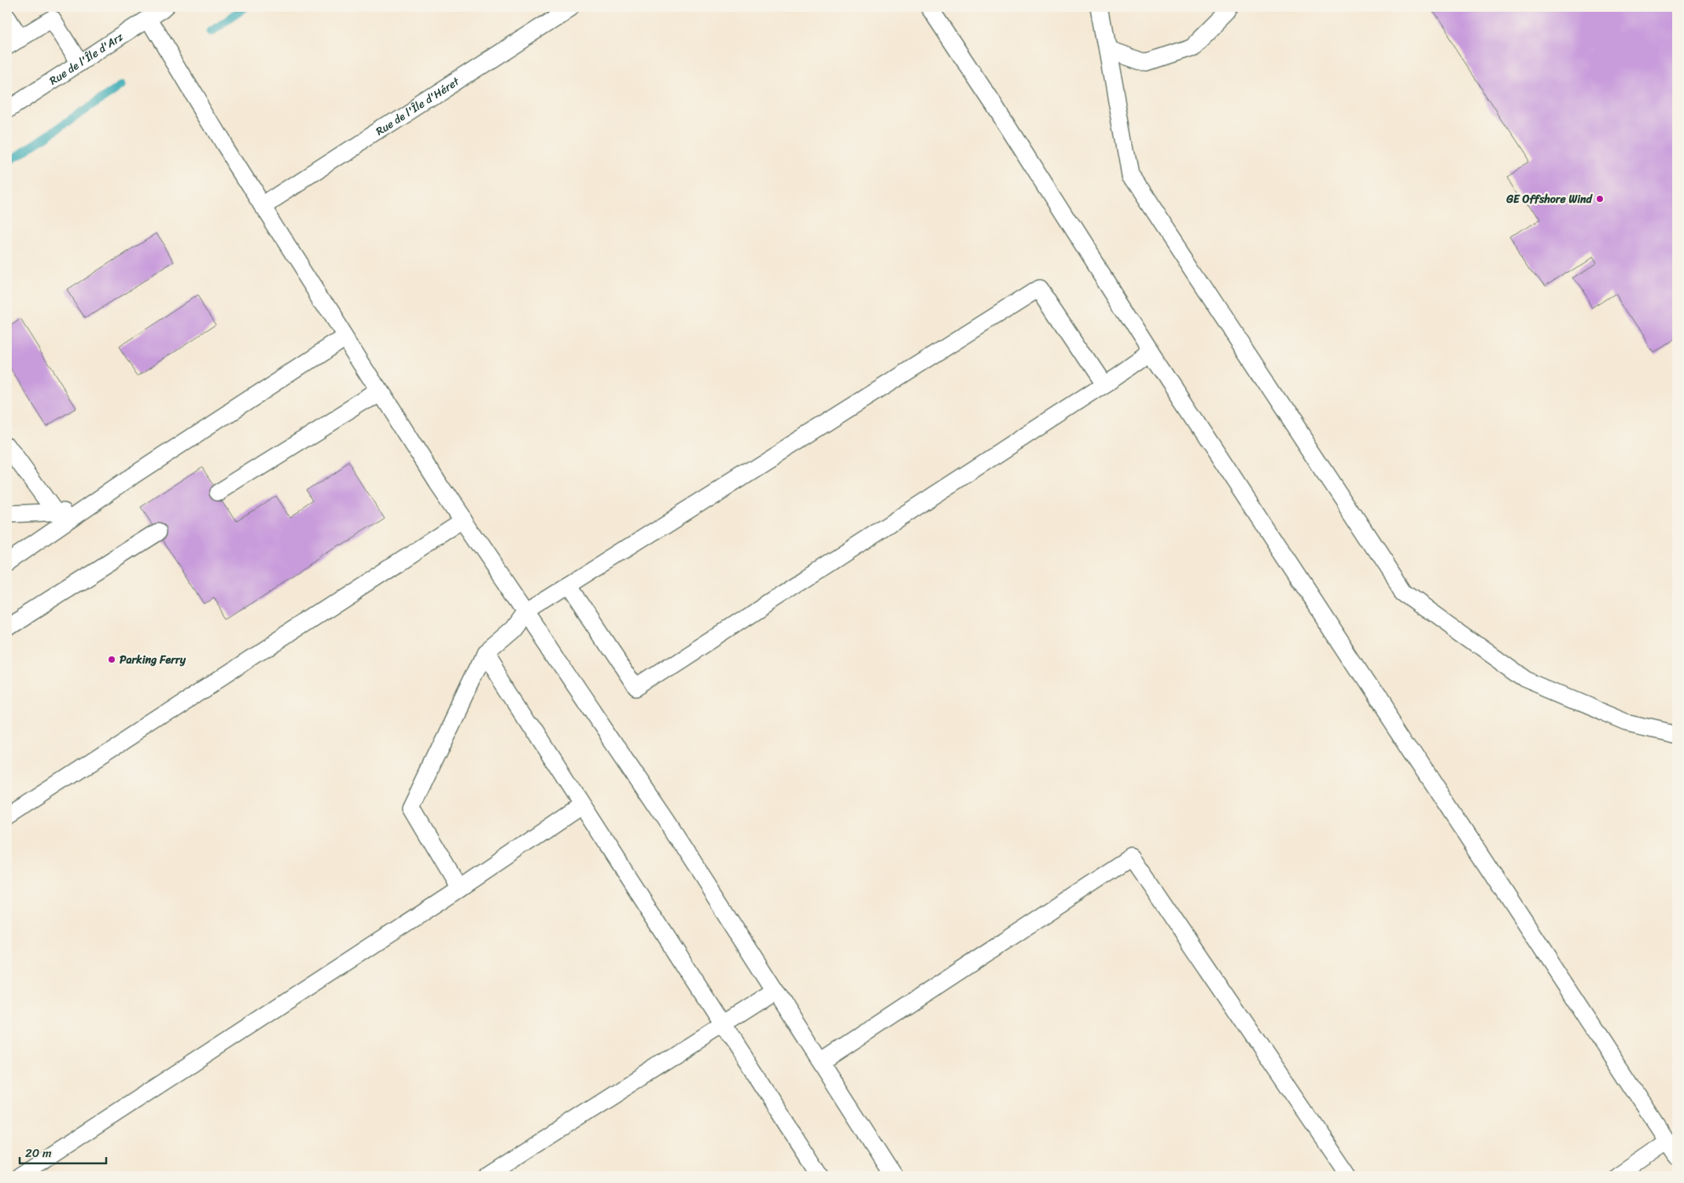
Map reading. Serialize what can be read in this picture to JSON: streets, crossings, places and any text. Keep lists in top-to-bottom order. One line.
{"streets":{"lane":["Rue de l'Île d'Arz","Rue de l'Île d'Héret"]},"places":["GE Offshore Wind","Parking Ferry"],"scale_bar":"20 m"}
